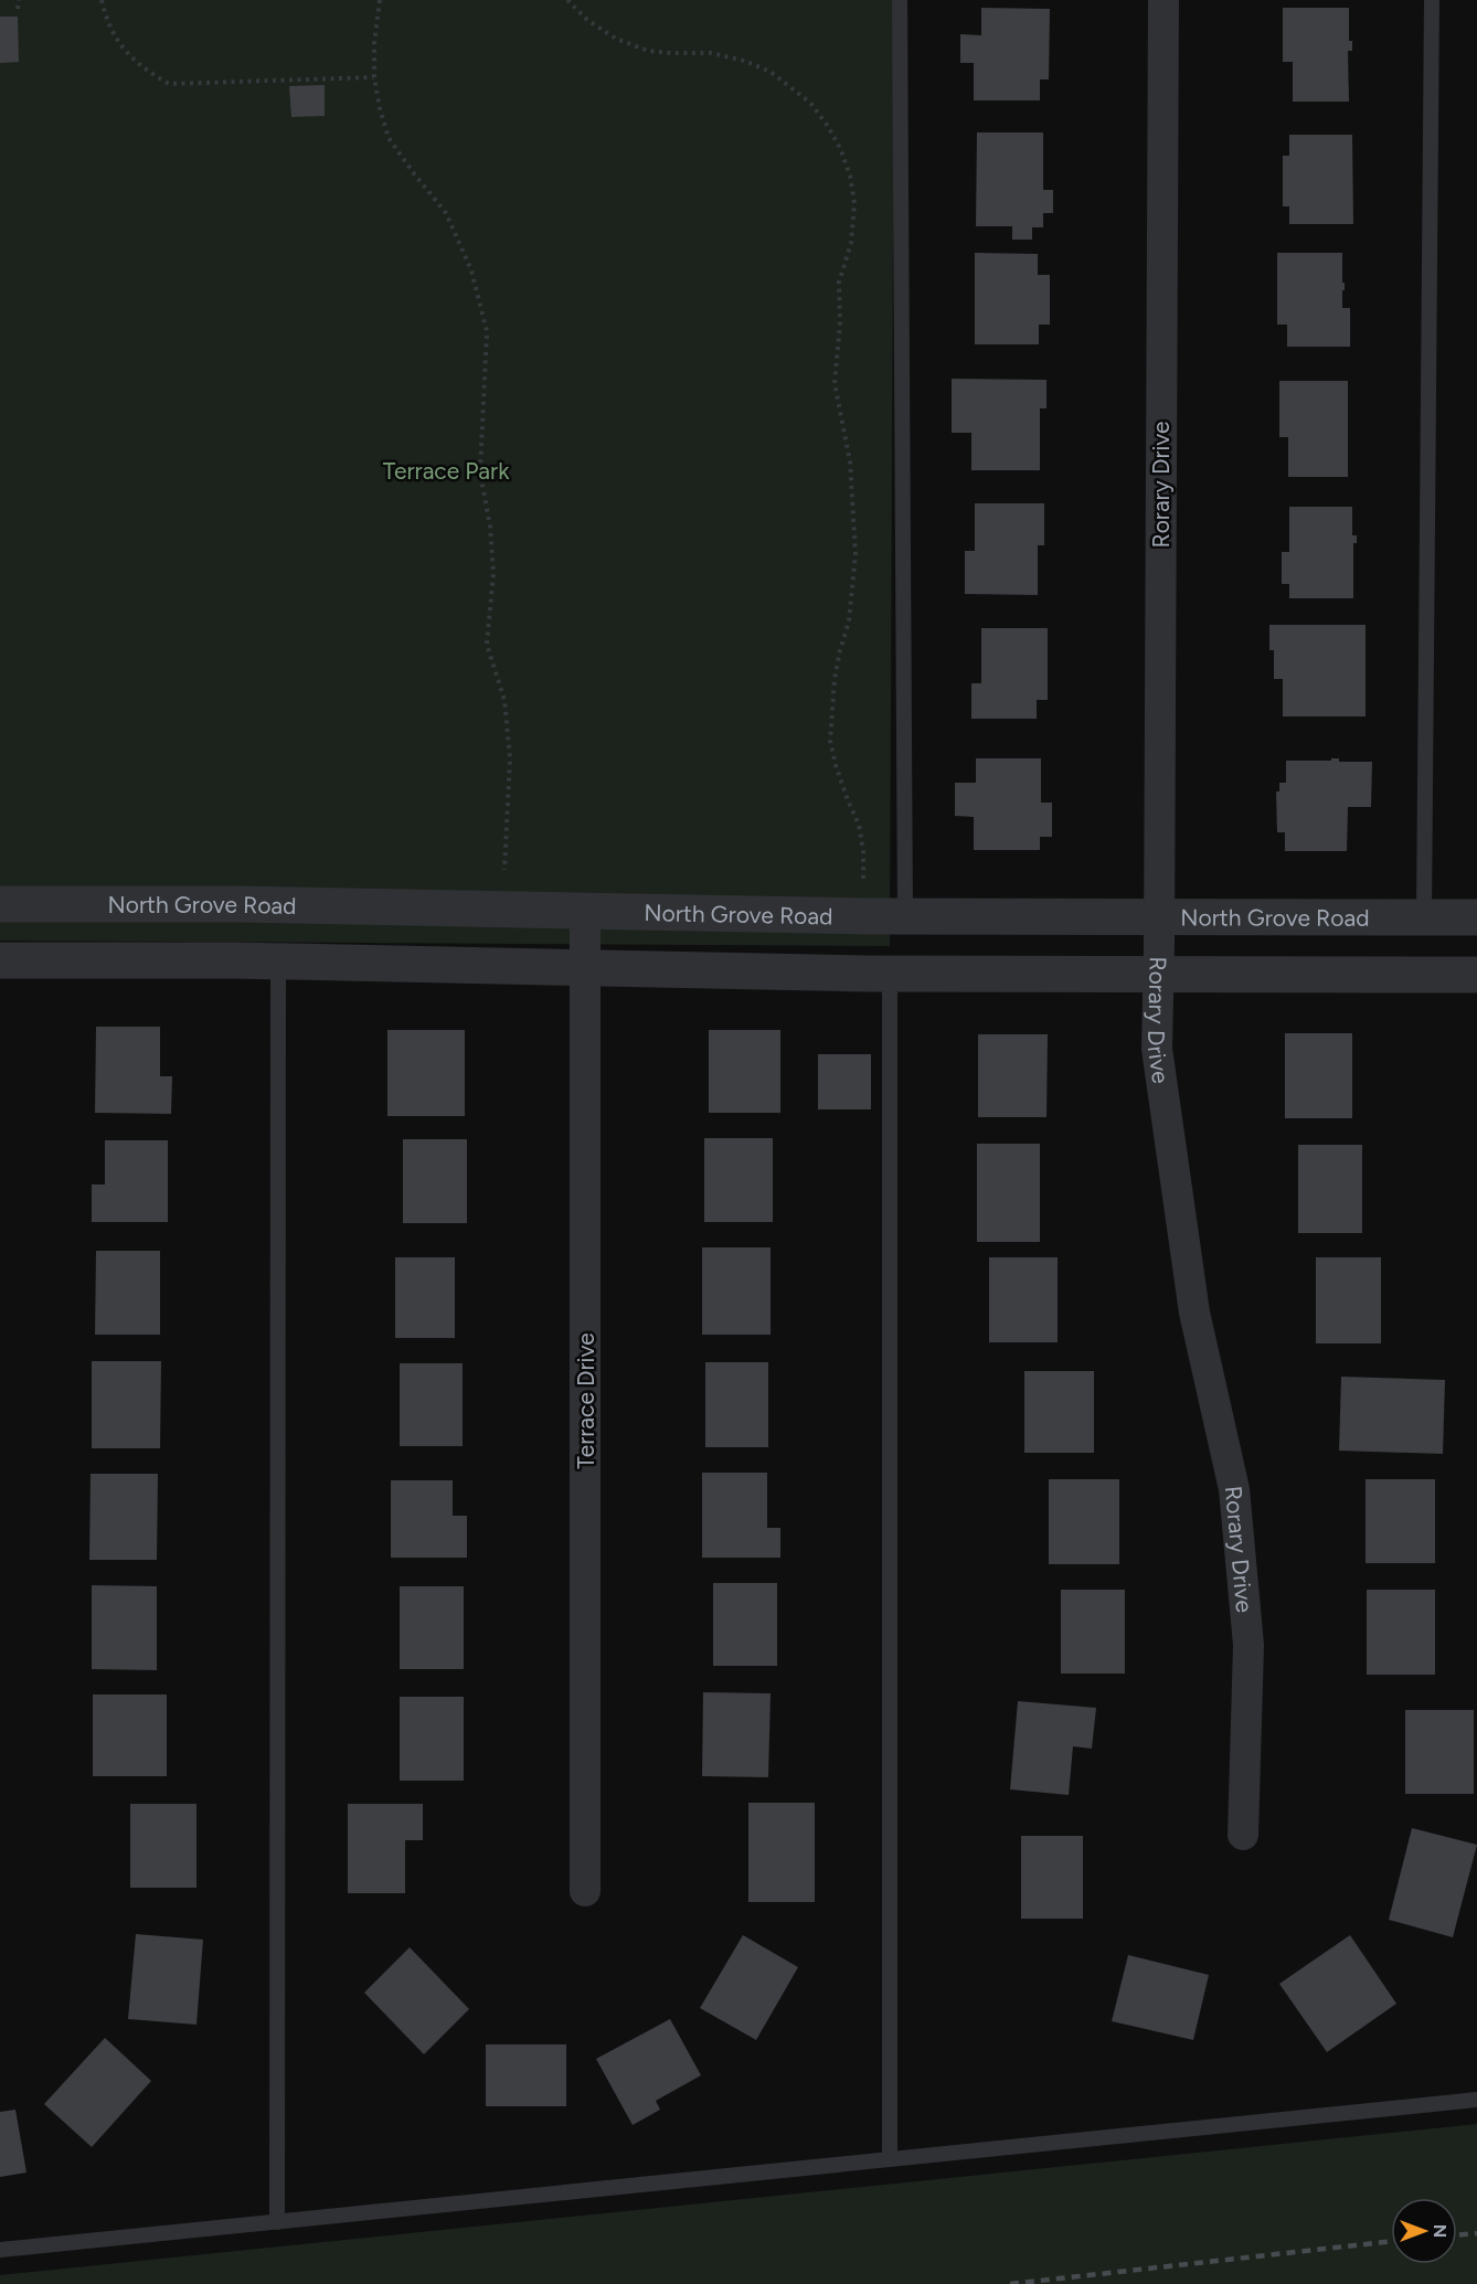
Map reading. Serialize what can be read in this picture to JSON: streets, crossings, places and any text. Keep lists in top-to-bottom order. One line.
{"streets":{"street":["Rorary Drive","North Grove Road","Terrace Drive"]},"crossings":[["Rorary Drive","North Grove Road"],["North Grove Road","Terrace Drive"]],"parks":["Terrace Park"],"north":"right"}
